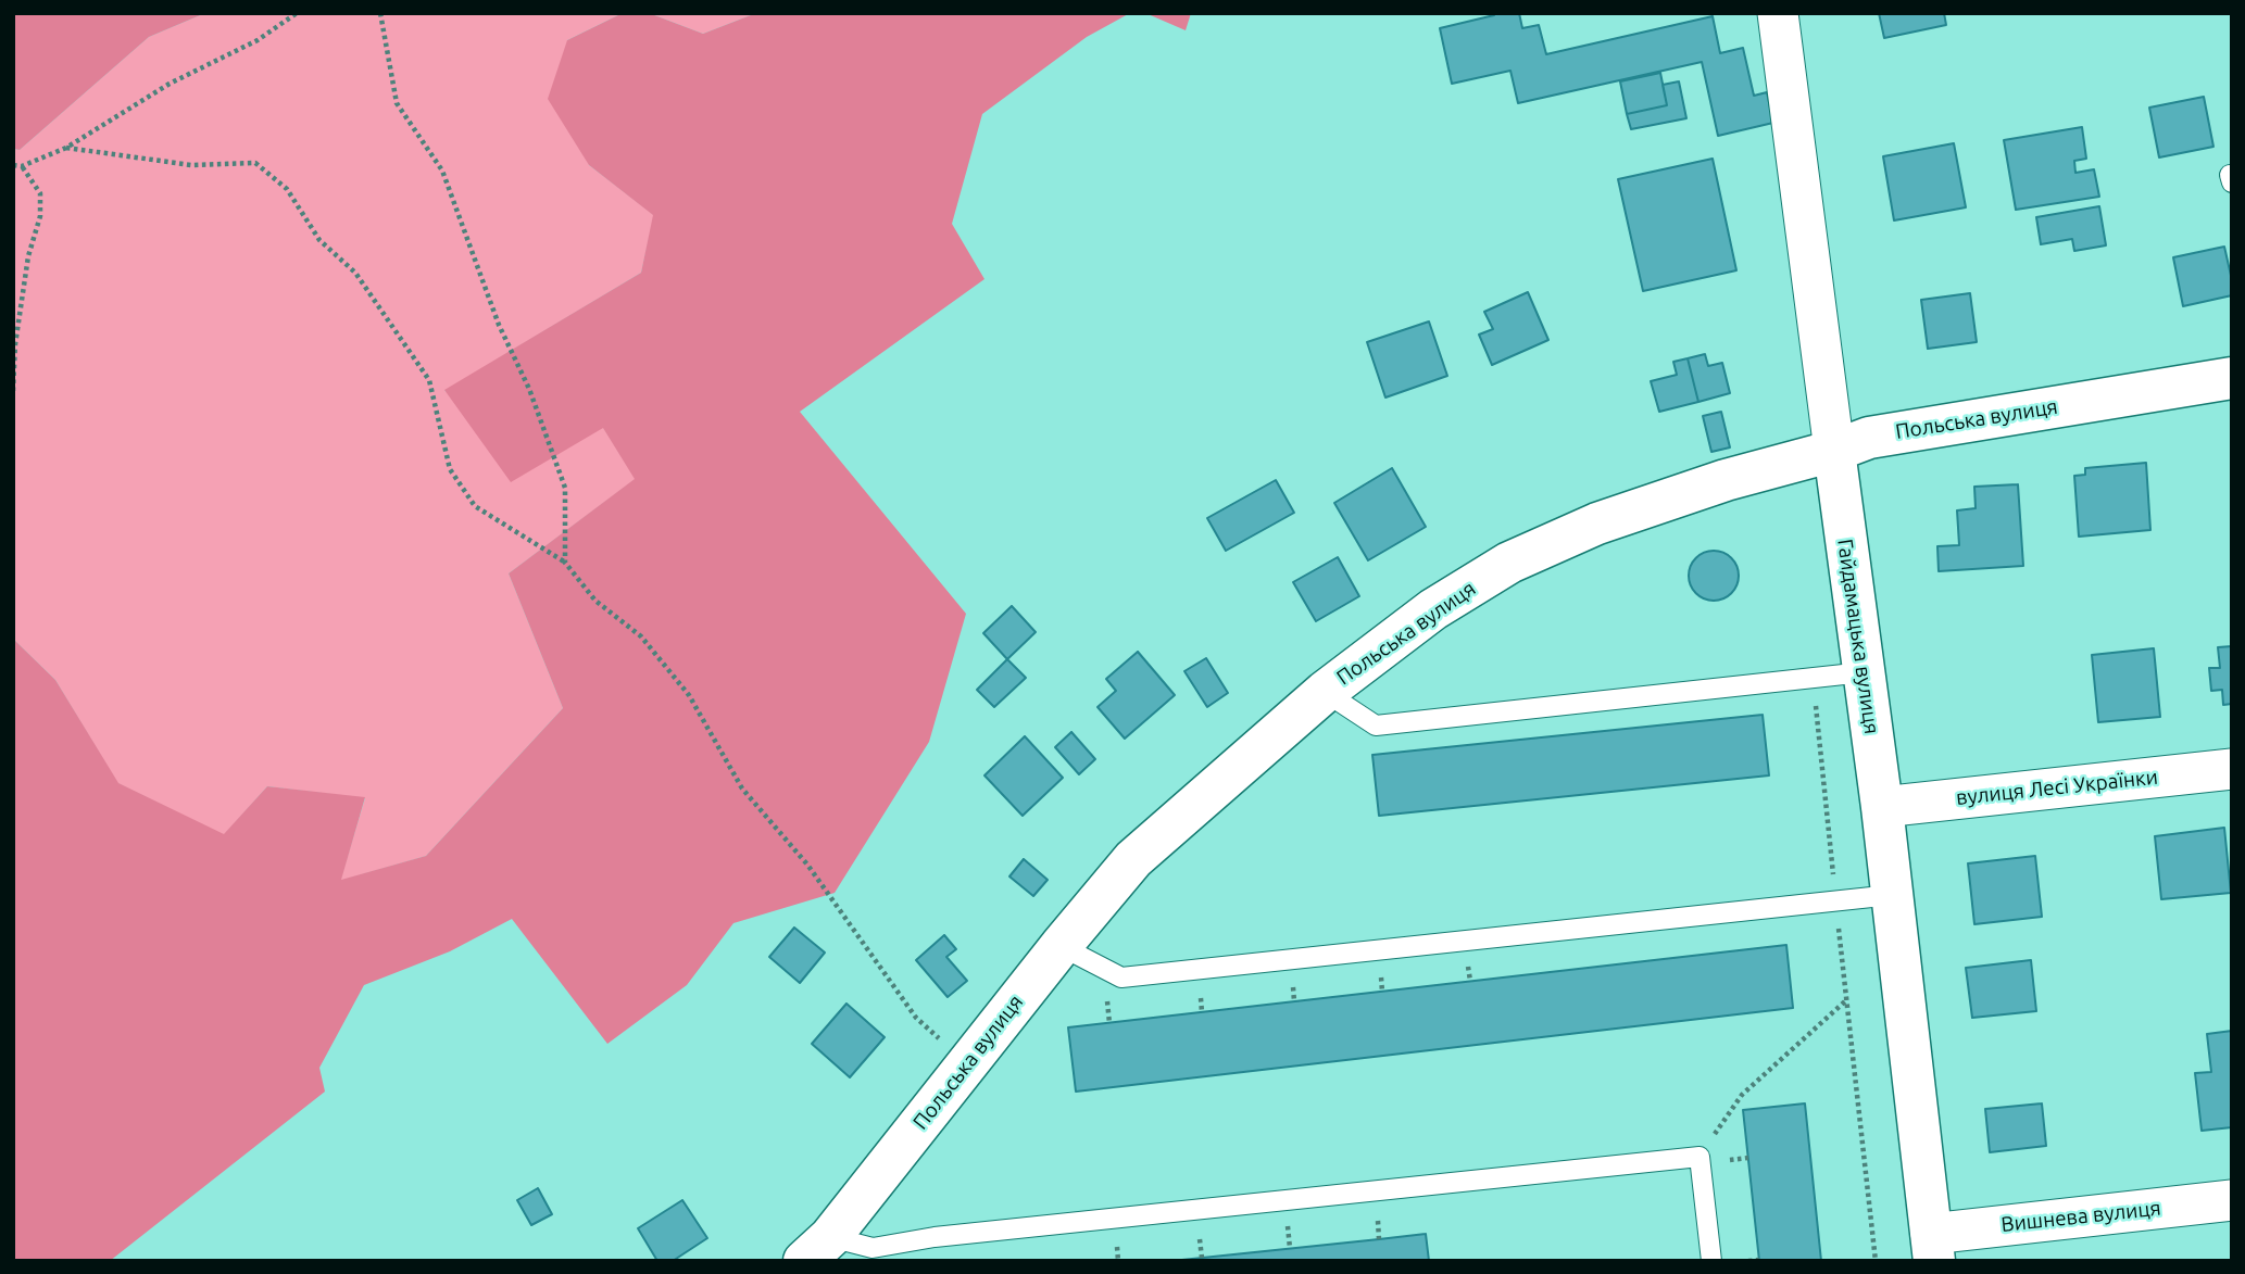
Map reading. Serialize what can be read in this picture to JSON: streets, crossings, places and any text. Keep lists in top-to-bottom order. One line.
{"streets":{"street":["Польська вулиця","Гайдамацька вулиця","вулиця Лесі Українки","Вишнева вулиця"]},"crossings":[["Польська вулиця","Гайдамацька вулиця"],["Гайдамацька вулиця","вулиця Лесі Українки"],["Гайдамацька вулиця","Вишнева вулиця"]]}
